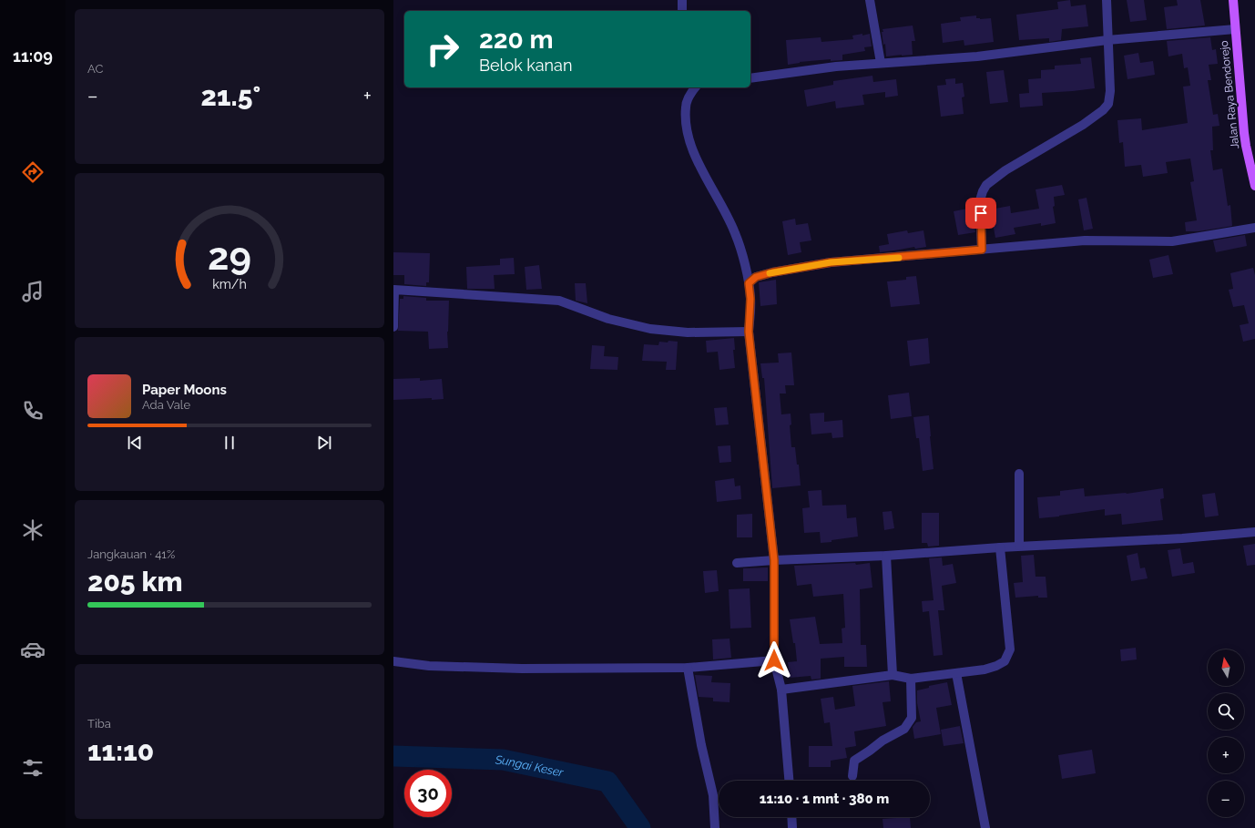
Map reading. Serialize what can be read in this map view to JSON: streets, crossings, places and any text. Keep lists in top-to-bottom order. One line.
{"streets":{"main road":["Jalan Raya Bendorejo"]},"water":["Sungai Keser"],"north":"top","page":{"tabs":"11:09","tile":["AC",["Jangkauan · 41%","205 km"],["Tiba","11:10"]],"turn":["220 m","Belok kanan"],"heat":["−","21.5°","+"],"song":["Paper Moons","Ada Vale"],"map_buttons":["+","−"],"limit":"30","trip":"11:10 · 1 mnt · 380 m","gauge":["29","km/h"]}}
